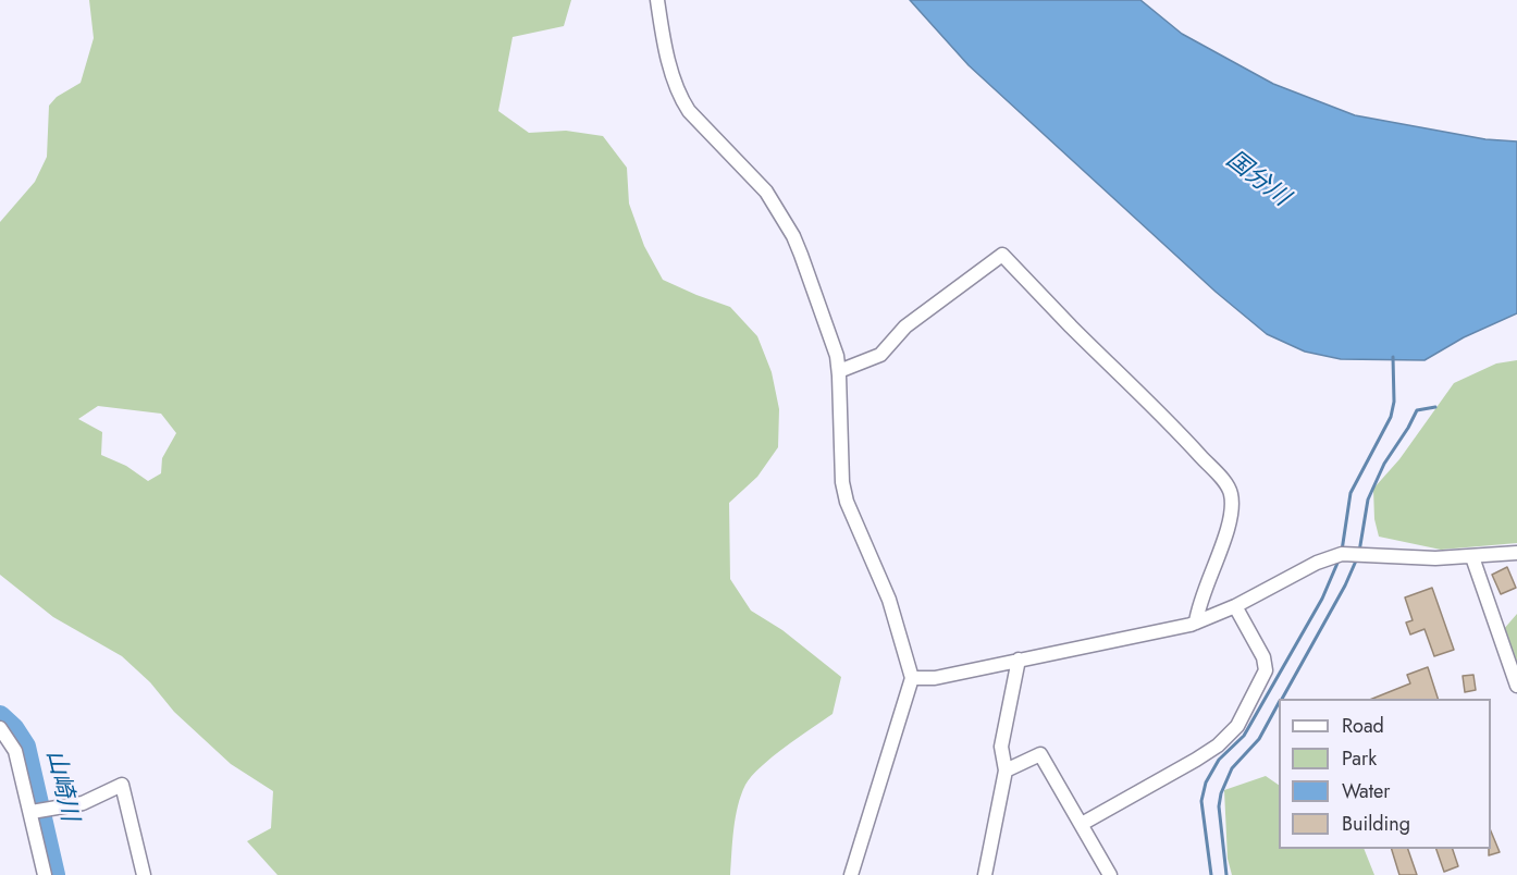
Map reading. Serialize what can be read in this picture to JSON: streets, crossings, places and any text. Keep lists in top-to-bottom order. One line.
{"water":["国分川","山崎川"],"legend":["Road","Park","Water","Building"]}
